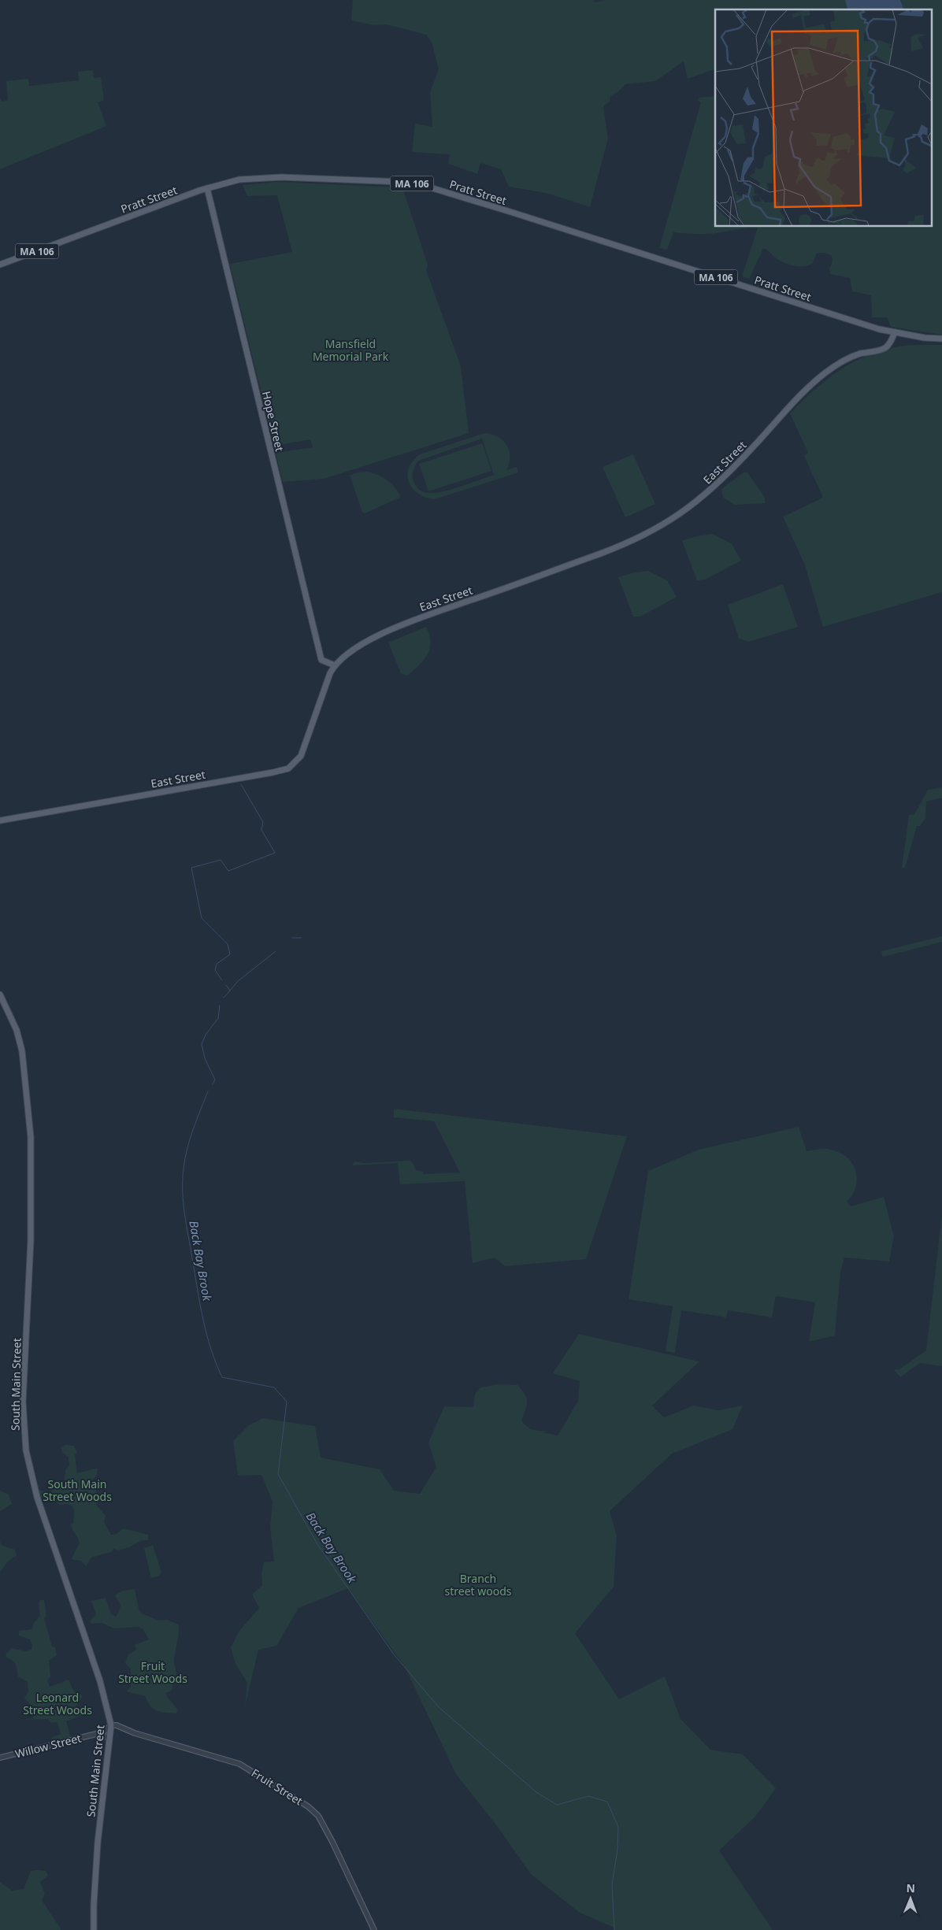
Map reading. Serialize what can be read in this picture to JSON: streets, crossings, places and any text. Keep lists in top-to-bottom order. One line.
{"streets":{"main road":["MA 106","Pratt Street","Hope Street","East Street","South Main Street"],"street":["Willow Street","Fruit Street"]},"crossings":[["Pratt Street","Hope Street"],["Pratt Street","East Street"],["Hope Street","East Street"],["South Main Street","Fruit Street"]],"water":["Back Bay Brook"],"parks":["Mansfield Memorial Park","South Main Street Woods","Branch street woods","Fruit Street Woods","Leonard Street Woods"],"north":"top"}
